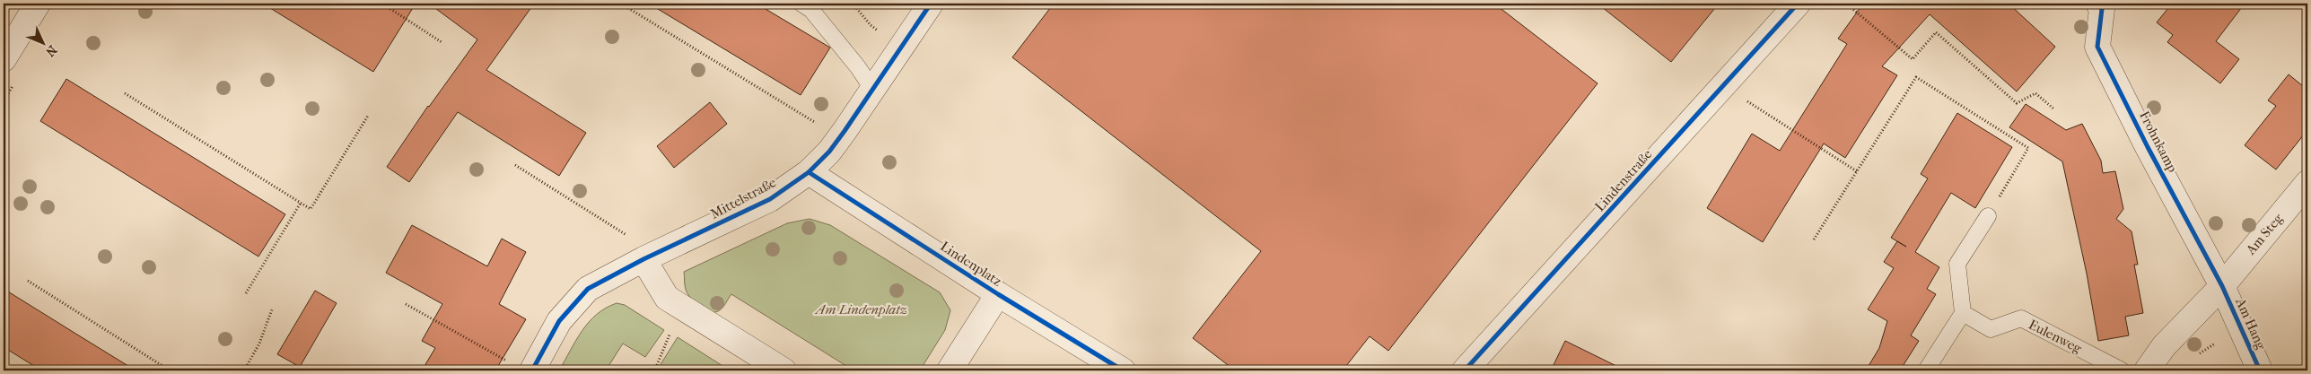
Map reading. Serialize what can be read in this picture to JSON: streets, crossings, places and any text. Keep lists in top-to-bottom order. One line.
{"streets":{"street":["Frohnkamp","Lindenstraße","Mittelstraße","Am Steg","Lindenplatz","Am Hang"],"lane":["Eulenweg"]},"crossings":[["Frohnkamp","Am Steg"],["Frohnkamp","Am Hang"],["Mittelstraße","Lindenplatz"],["Am Steg","Am Hang"]],"parks":["Am Lindenplatz"],"north":"bottom right"}
